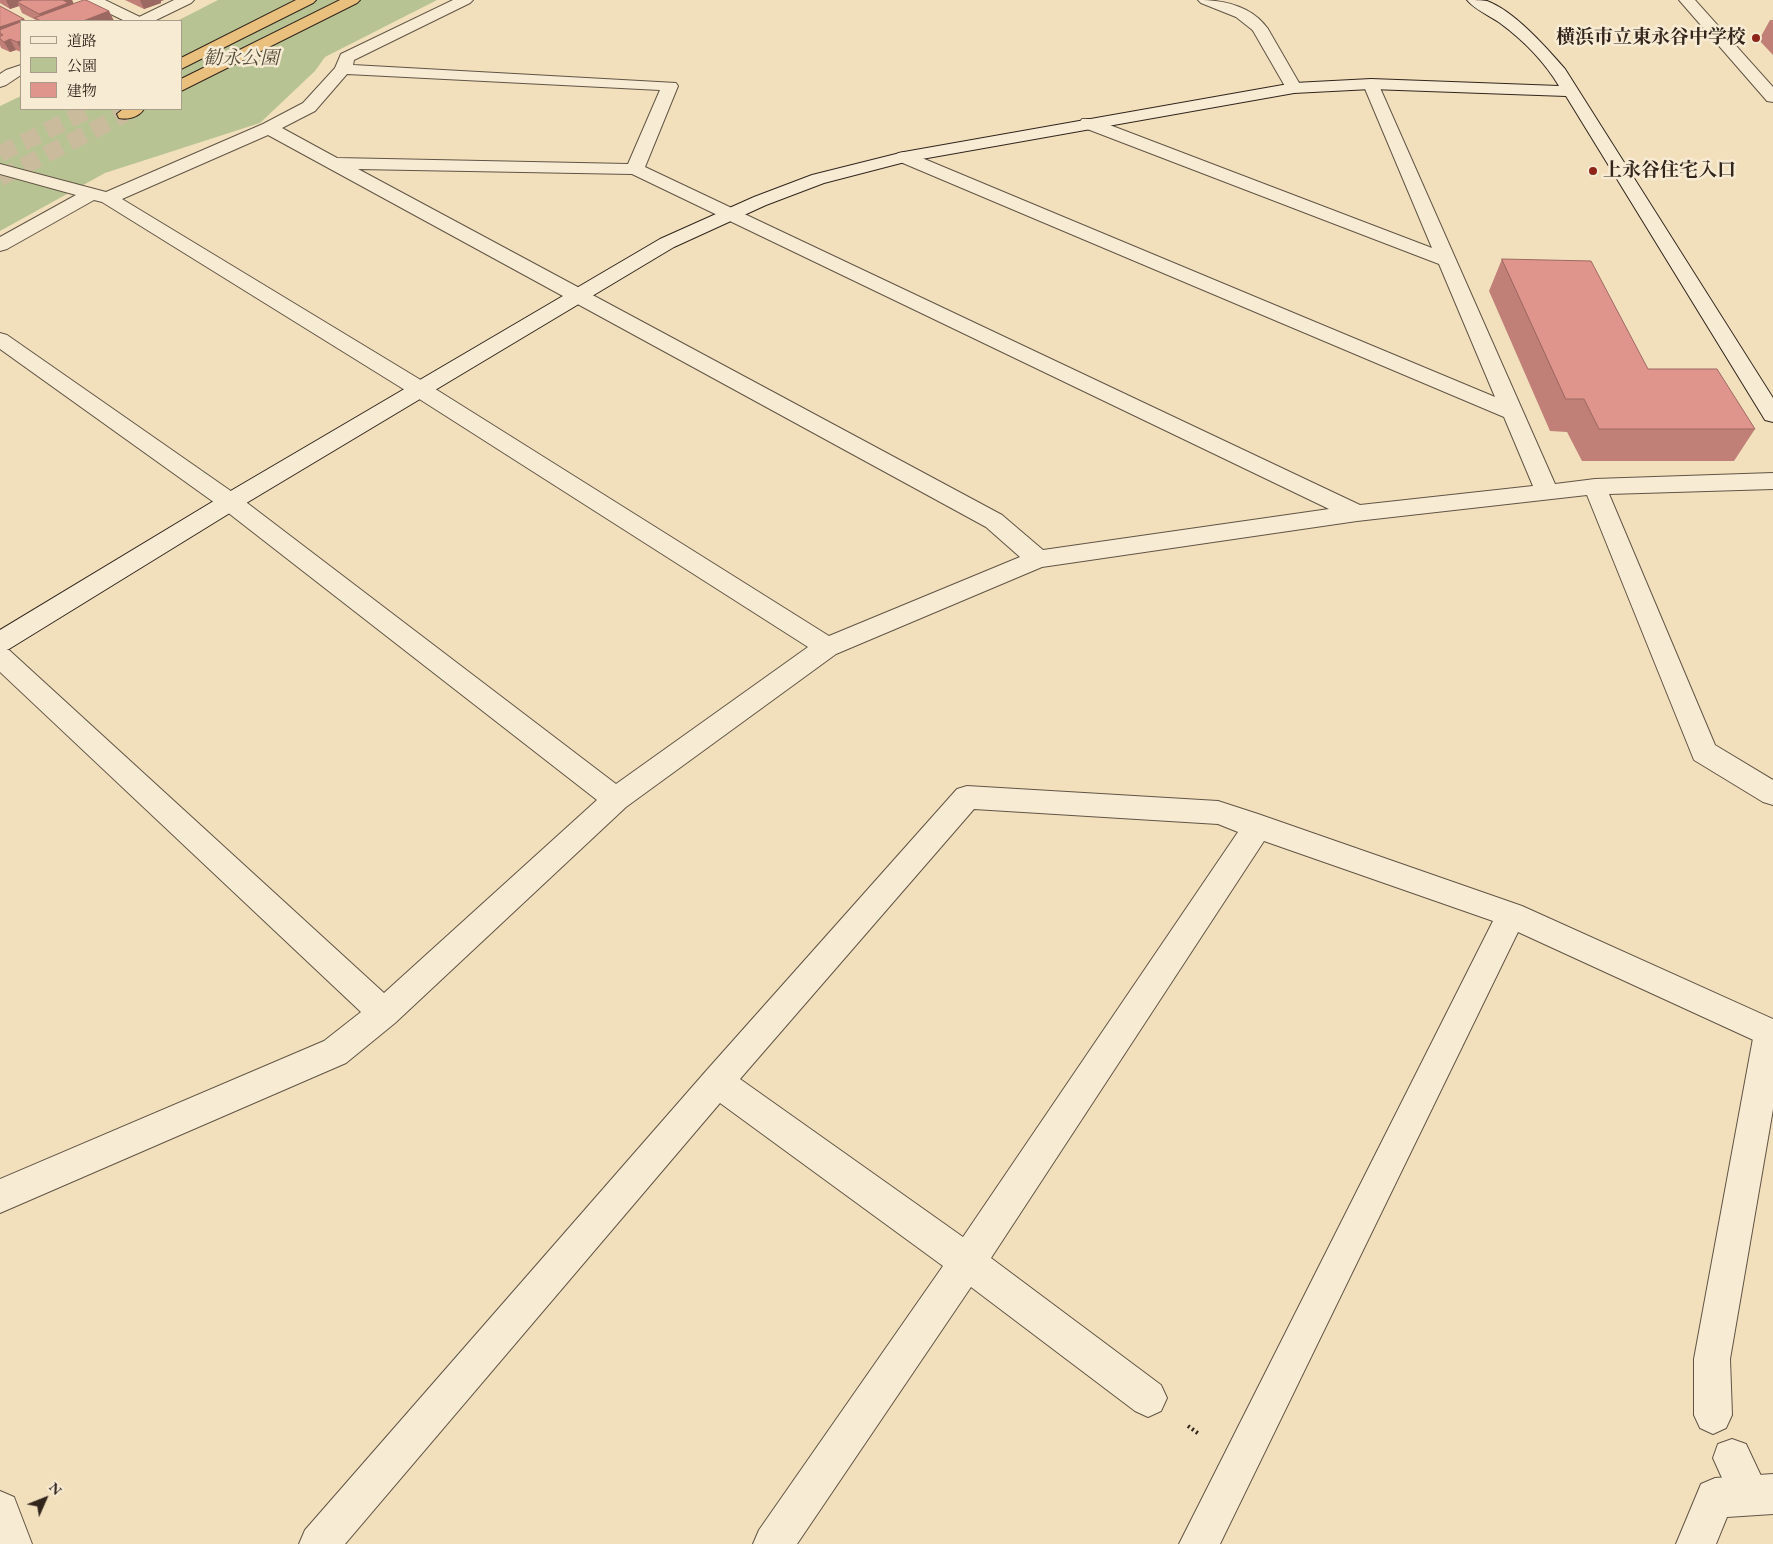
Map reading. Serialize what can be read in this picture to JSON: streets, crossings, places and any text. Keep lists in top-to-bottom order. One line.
{"parks":["勧永公園"],"places":["横浜市立東永谷中学校","上永谷住宅入口"],"legend":["道路","公園","建物"],"north":"top right"}
